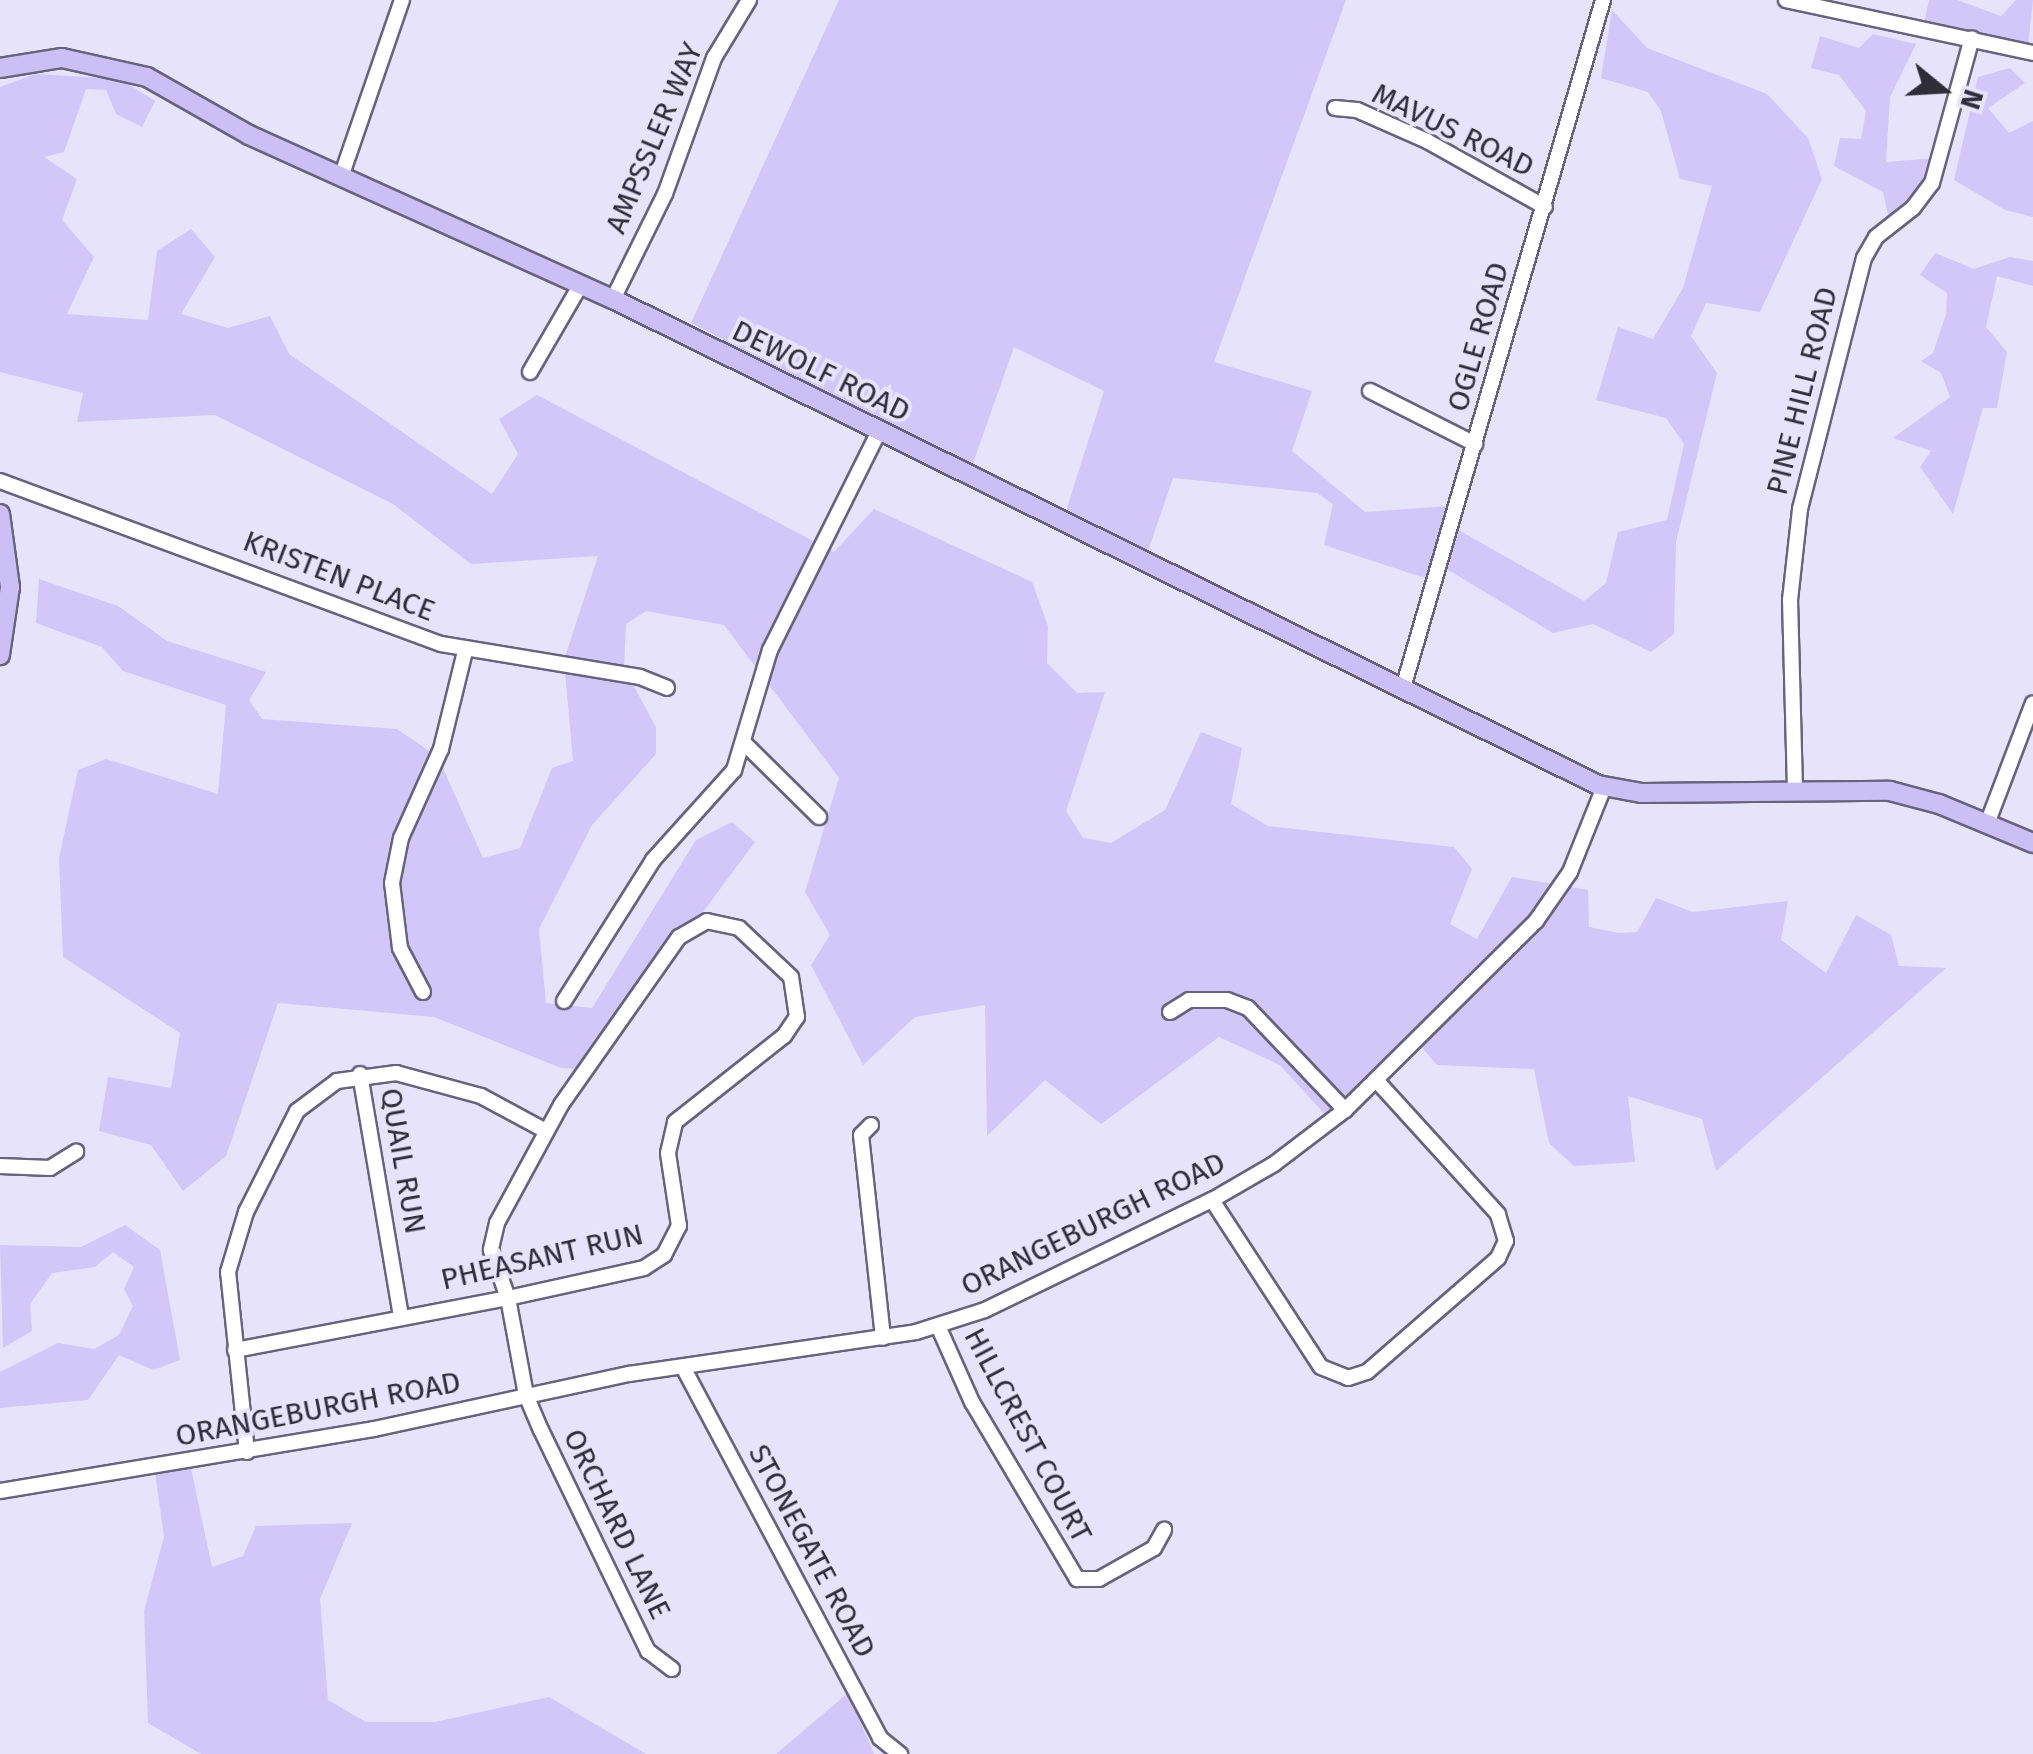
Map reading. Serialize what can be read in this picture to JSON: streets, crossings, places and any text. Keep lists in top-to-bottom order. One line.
{"streets":{"main road":["DEWOLF ROAD"],"street":["MAVUS ROAD","AMPSSLER WAY","OGLE ROAD","PINE HILL ROAD","KRISTEN PLACE","QUAIL RUN","ORANGEBURGH ROAD","PHEASANT RUN","HILLCREST COURT","ORCHARD LANE","STONEGATE ROAD"]},"crossings":[["MAVUS ROAD","OGLE ROAD"],["AMPSSLER WAY","DEWOLF ROAD"],["OGLE ROAD","DEWOLF ROAD"],["DEWOLF ROAD","ORANGEBURGH ROAD"],["QUAIL RUN","PHEASANT RUN"],["ORANGEBURGH ROAD","HILLCREST COURT"],["ORANGEBURGH ROAD","ORCHARD LANE"],["ORANGEBURGH ROAD","STONEGATE ROAD"],["PHEASANT RUN","ORCHARD LANE"]],"north":"right"}
